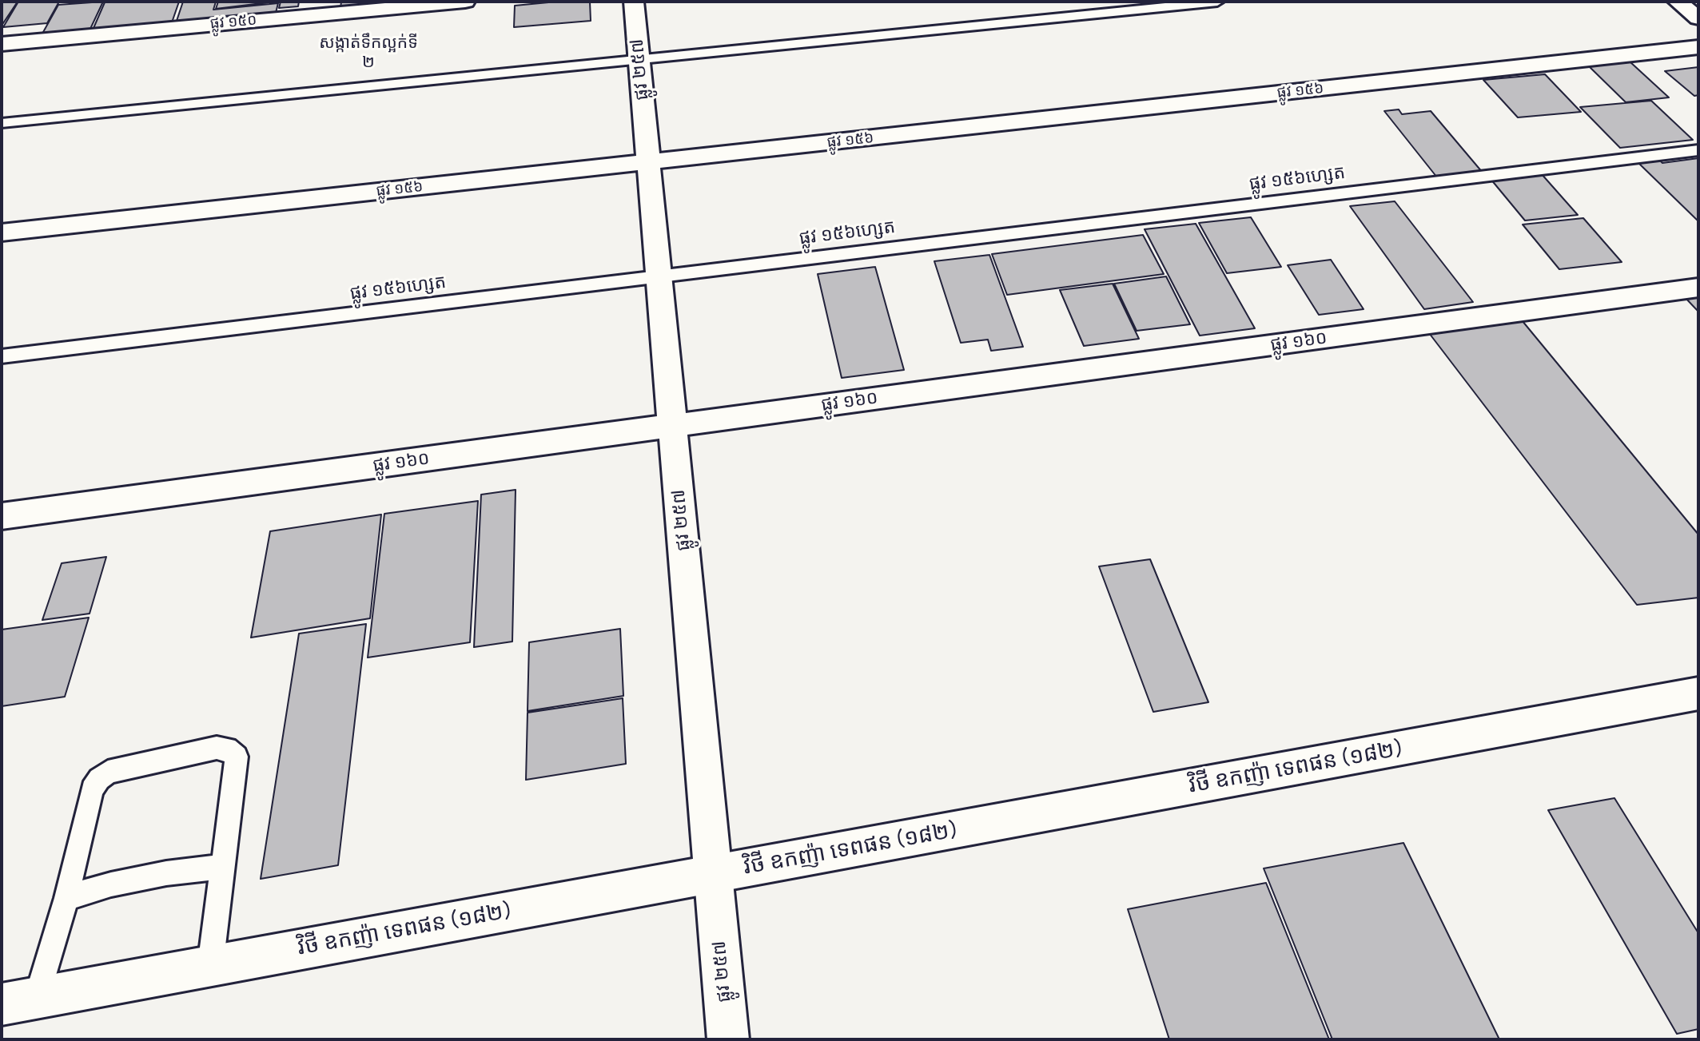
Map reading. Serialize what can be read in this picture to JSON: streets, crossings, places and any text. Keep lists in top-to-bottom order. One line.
{"streets":{"street":["ផ្លូវ ១៥០","ផ្លូវ ២៥៧","ផ្លូវ ១៥៦","ផ្លូវ ១៦០","វិថី ឧកញ៉ា ទេពផន (១៨២)"],"lane":["ផ្លូវ ១៥៦ហ្សេត"]},"crossings":[["ផ្លូវ ២៥៧","ផ្លូវ ១៥៦"],["ផ្លូវ ២៥៧","ផ្លូវ ១៥៦ហ្សេត"],["ផ្លូវ ២៥៧","ផ្លូវ ១៦០"],["ផ្លូវ ២៥៧","វិថី ឧកញ៉ា ទេពផន (១៨២)"]],"districts":["សង្កាត់ទឹកល្អក់ទី ២"]}
